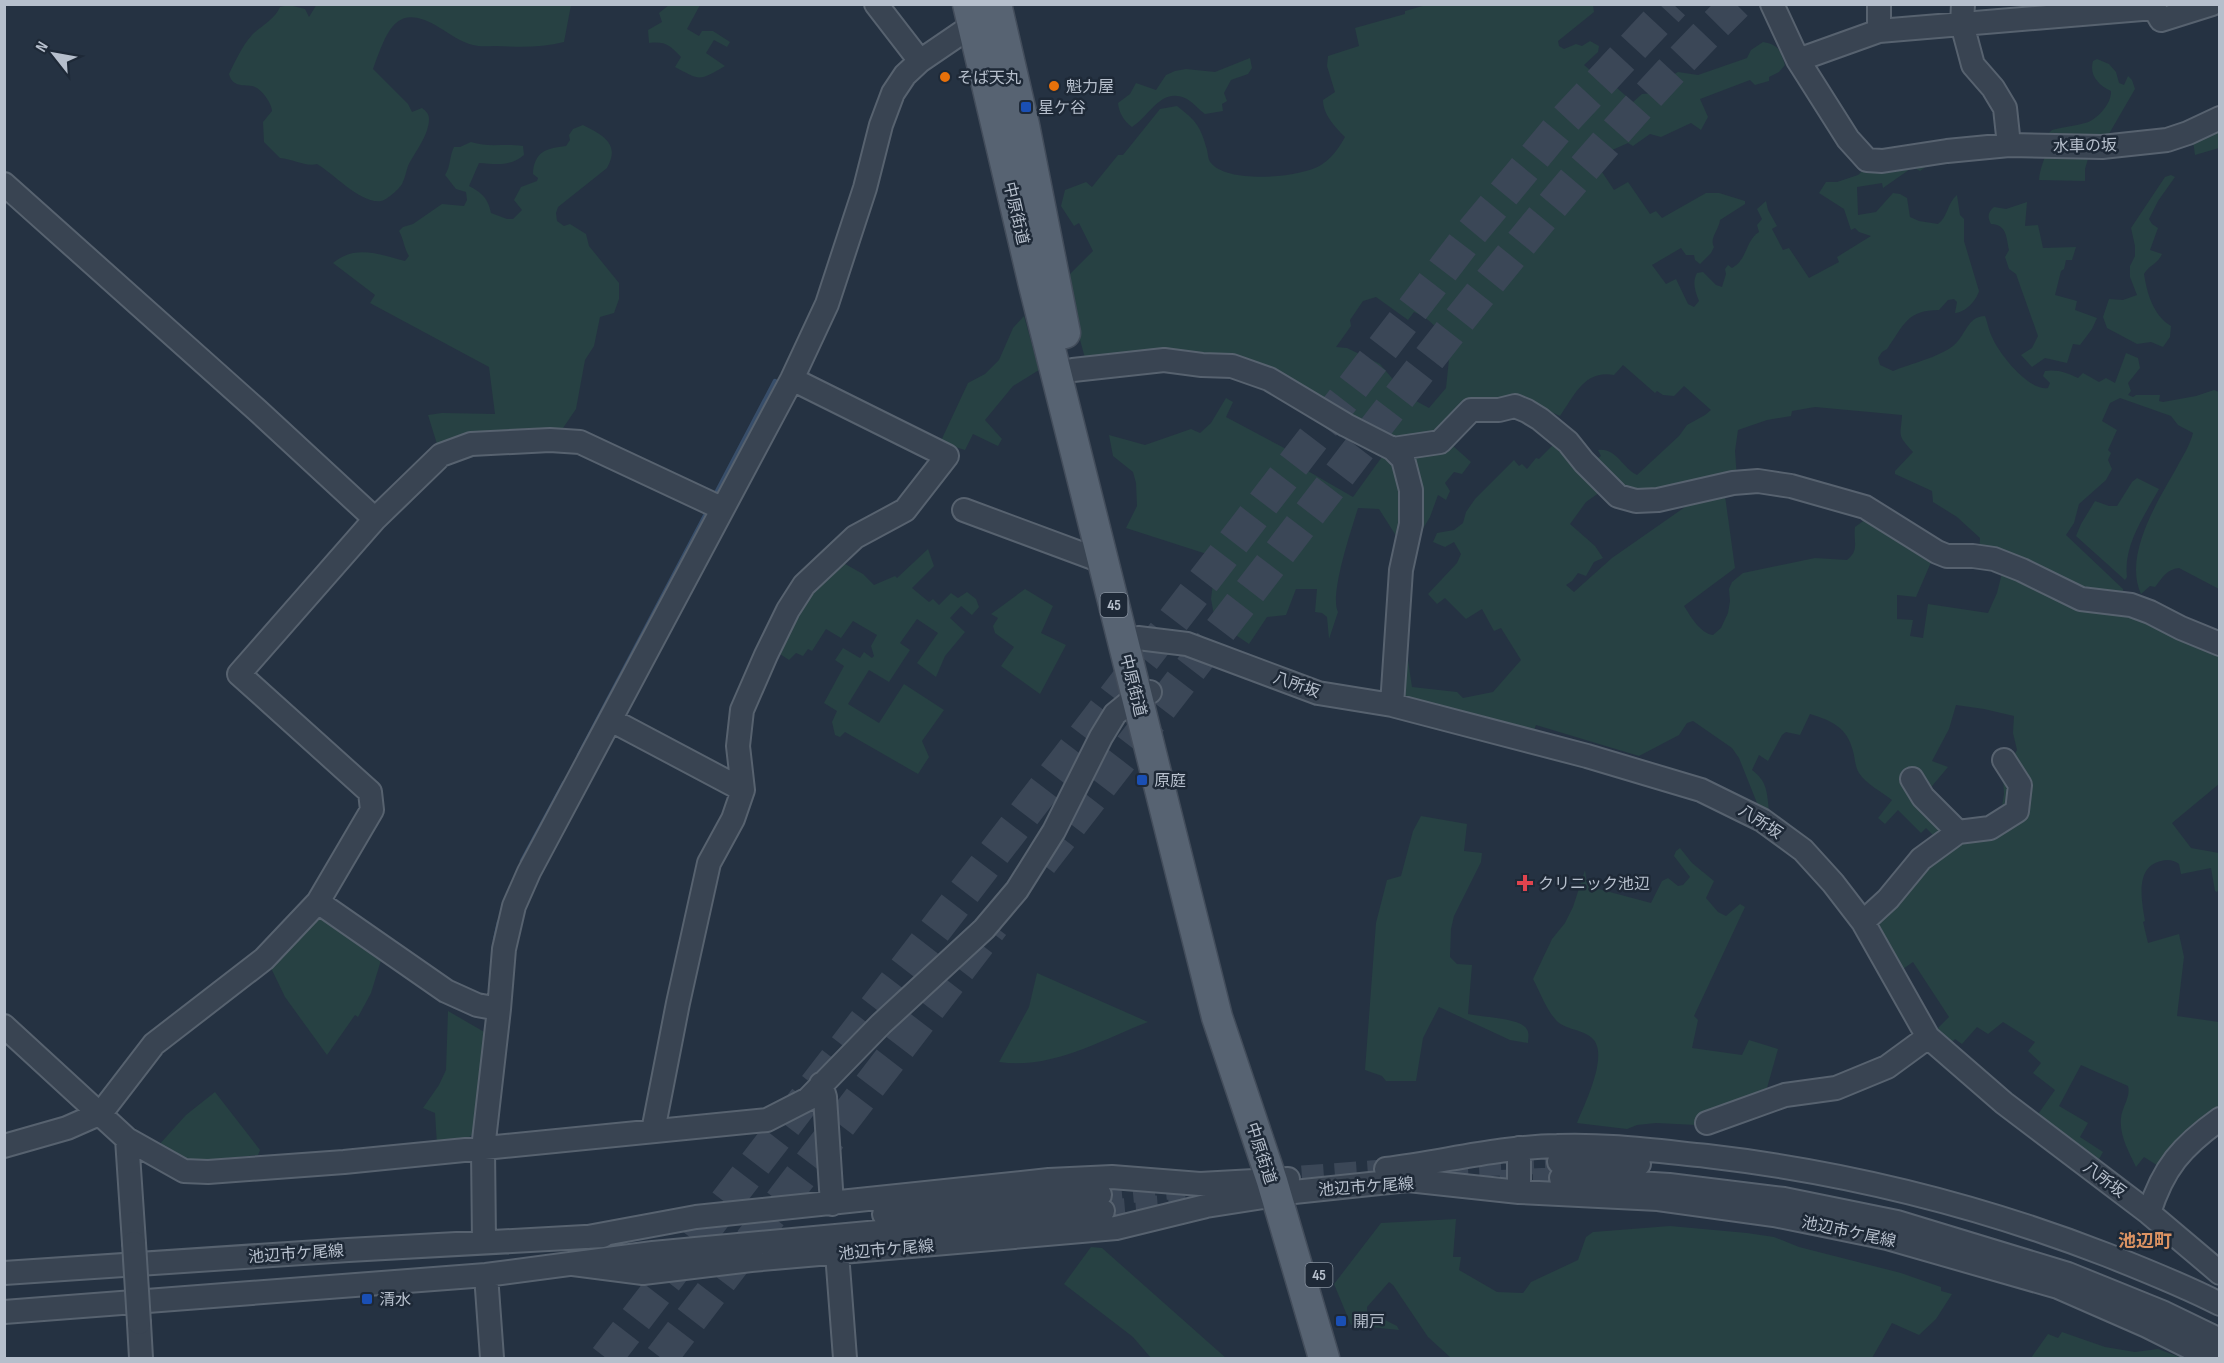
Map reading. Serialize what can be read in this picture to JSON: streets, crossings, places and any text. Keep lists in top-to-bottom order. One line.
{"streets":{"main road":["中原街道","45"],"street":["水車の坂","八所坂","池辺市ケ尾線"]},"crossings":[["中原街道","八所坂"],["中原街道","池辺市ケ尾線"]],"districts":["池辺町"],"places":{"other":["そば天丸","魁力屋"],"transit":["星ケ谷","原庭","清水","開戸"],"health":["クリニック池辺"]},"north":"top left"}
